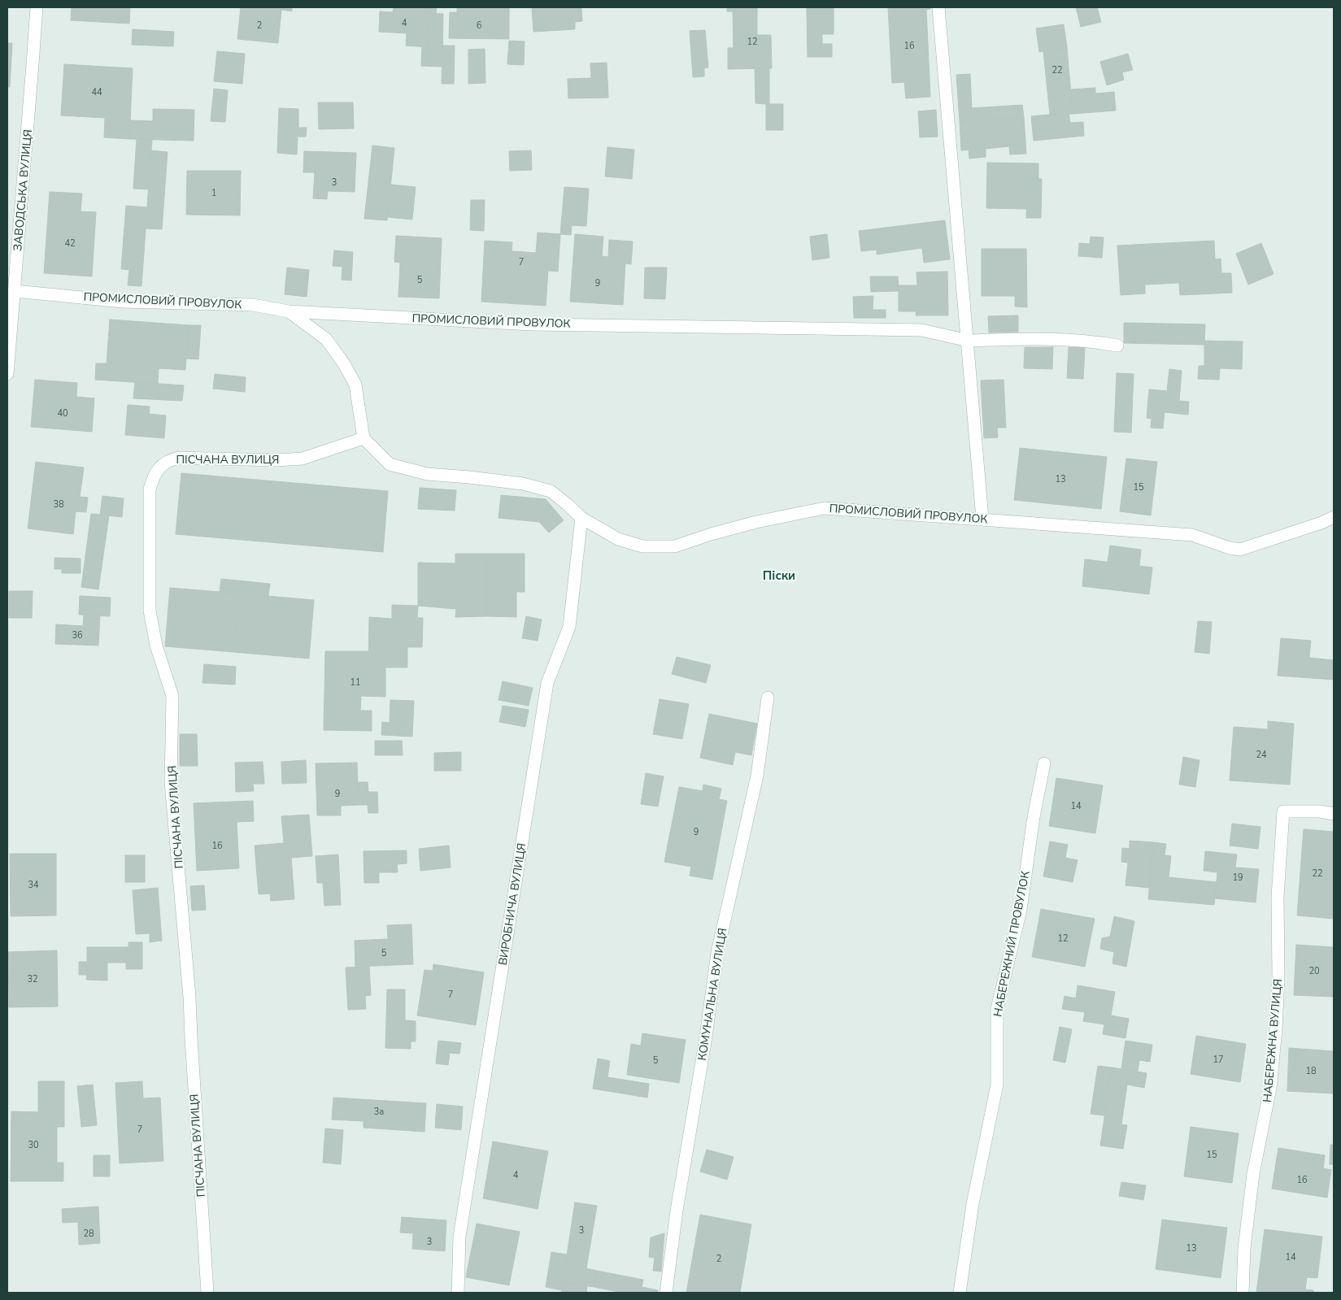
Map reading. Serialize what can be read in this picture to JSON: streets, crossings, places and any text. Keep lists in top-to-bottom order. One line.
{"streets":{"street":["ЗАВОДСЬКА ВУЛИЦЯ","ПРОМИСЛОВИЙ ПРОВУЛОК","ПІСЧАНА ВУЛИЦЯ","ВИРОБНИЧА ВУЛИЦЯ","НАБЕРЕЖНИЙ ПРОВУЛОК","КОМУНАЛЬНА ВУЛИЦЯ","НАБЕРЕЖНА ВУЛИЦЯ"]},"crossings":[["ЗАВОДСЬКА ВУЛИЦЯ","ПРОМИСЛОВИЙ ПРОВУЛОК"],["ПРОМИСЛОВИЙ ПРОВУЛОК","ПІСЧАНА ВУЛИЦЯ"],["ПРОМИСЛОВИЙ ПРОВУЛОК","ВИРОБНИЧА ВУЛИЦЯ"]],"districts":["Піски"],"house_numbers":["4","2","6","12","16","22","44","3","1","42","7","5","9","40","13","15","38","36","11","24","9","14","9","16","22","19","34","12","5","20","32","7","17","5","18","3а","7","30","15","4","16","3","28","3","13","14","2"]}
